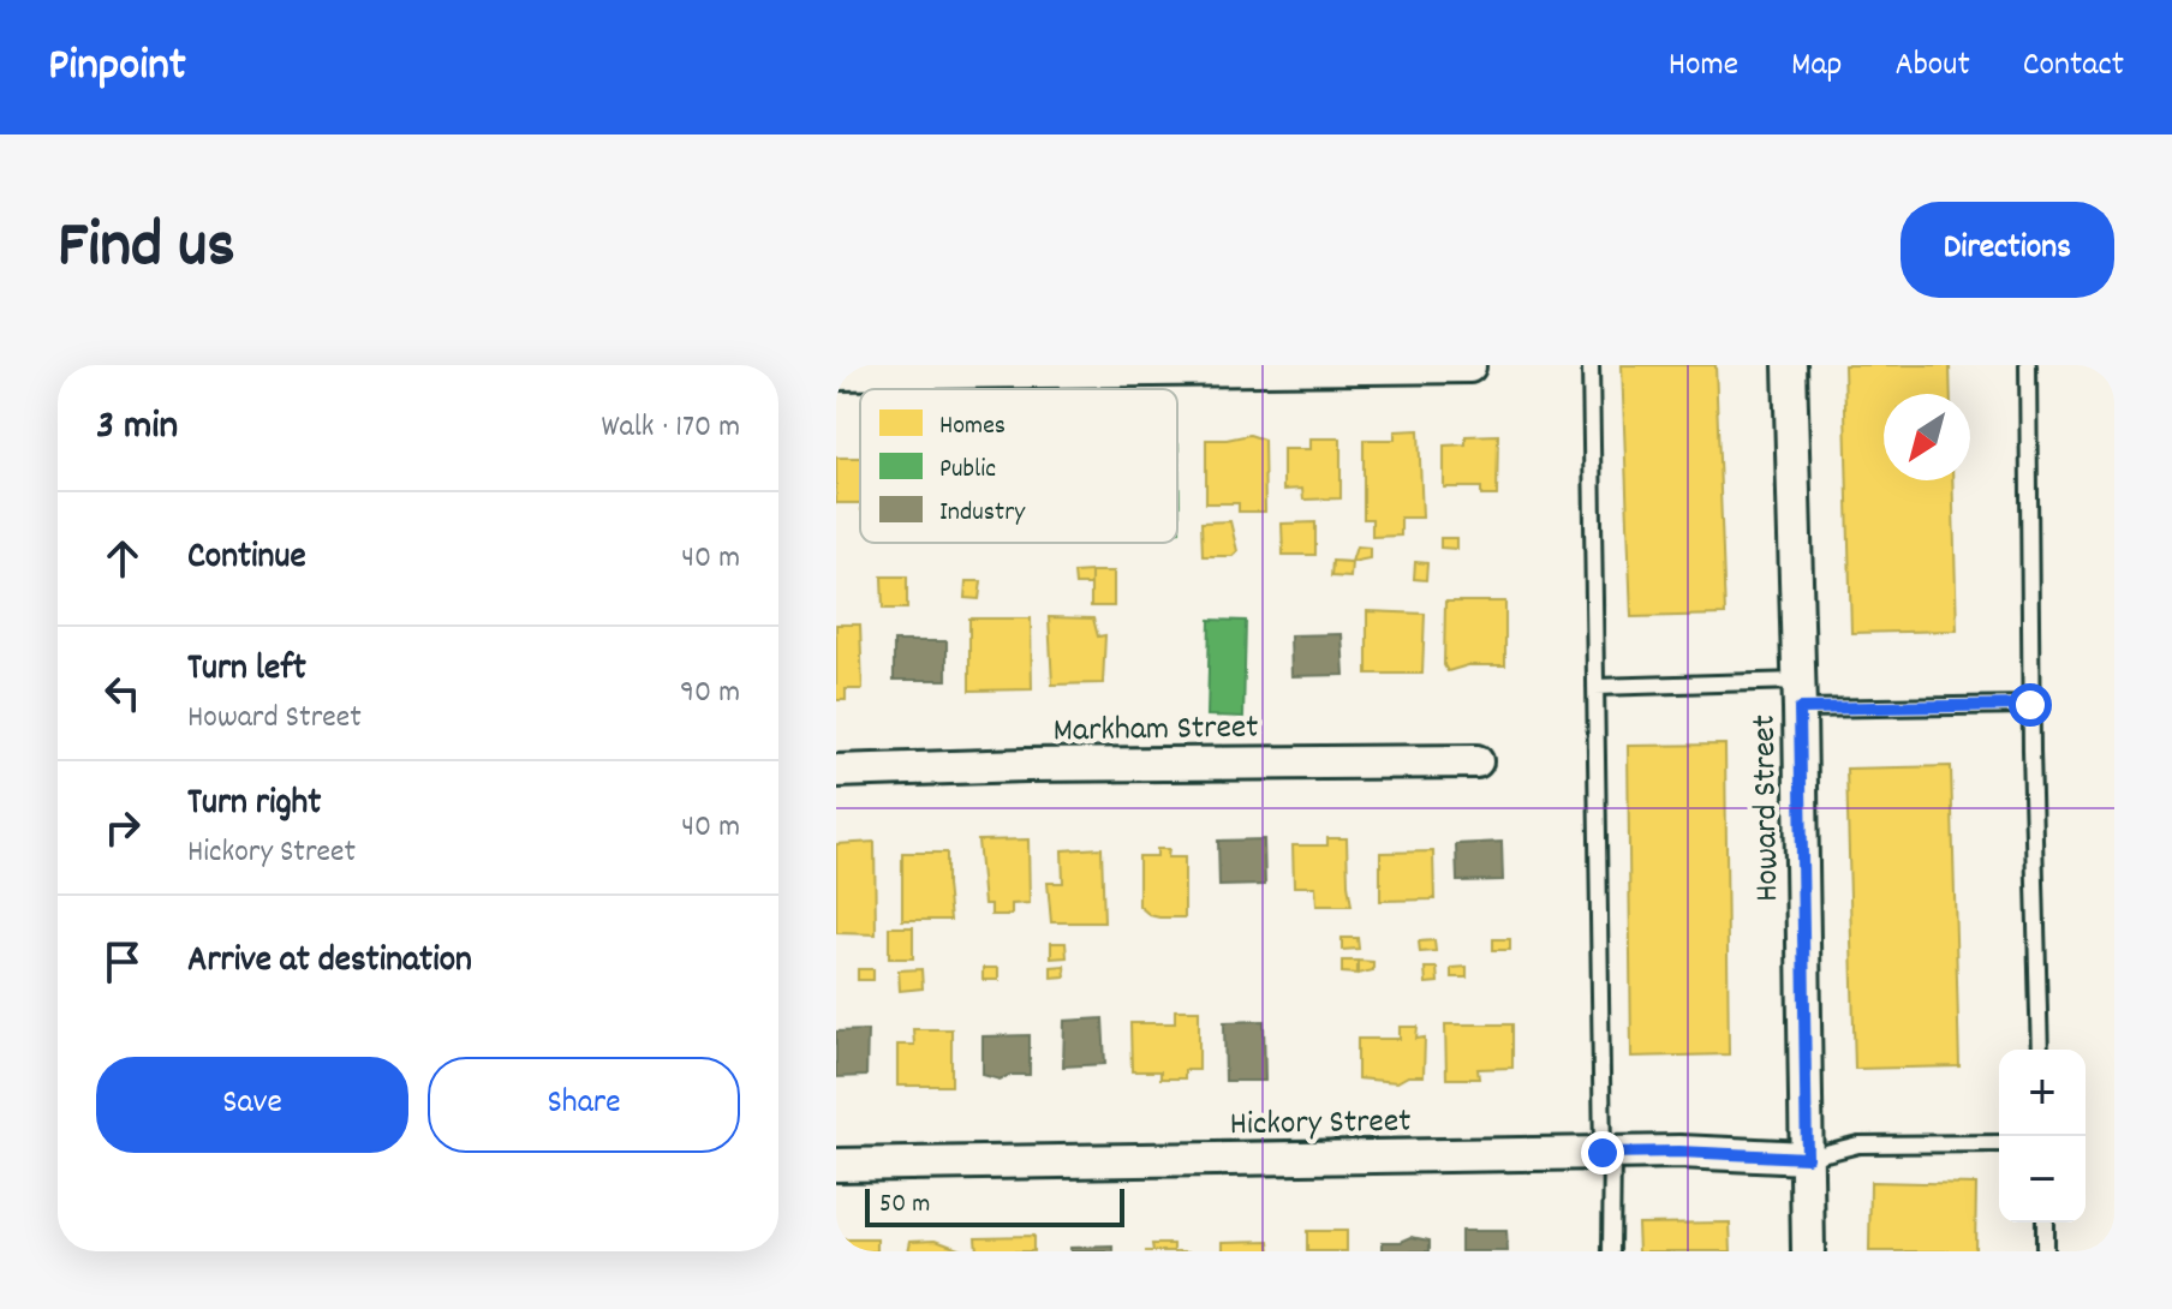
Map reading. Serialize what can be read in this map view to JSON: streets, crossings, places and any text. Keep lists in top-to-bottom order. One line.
{"streets":{"street":["Markham Street","Howard Street","Hickory Street"]},"crossings":[["Howard Street","Hickory Street"]],"legend":["Homes","Public","Industry"],"scale_bar":"50 m","north":"bottom left","page":{"header":"Pinpoint","nav":["Home","Map","About","Contact"],"title":"Find us","buttons":["Directions",["Save","Share"]],"heading":["3 min","Walk · 170 m"],"list":[["Continue","40 m"],["Turn left","Howard Street","90 m"],["Turn right","Hickory Street","40 m"],"Arrive at destination"],"map_buttons":["+","−"],"scale":"50 m"}}
